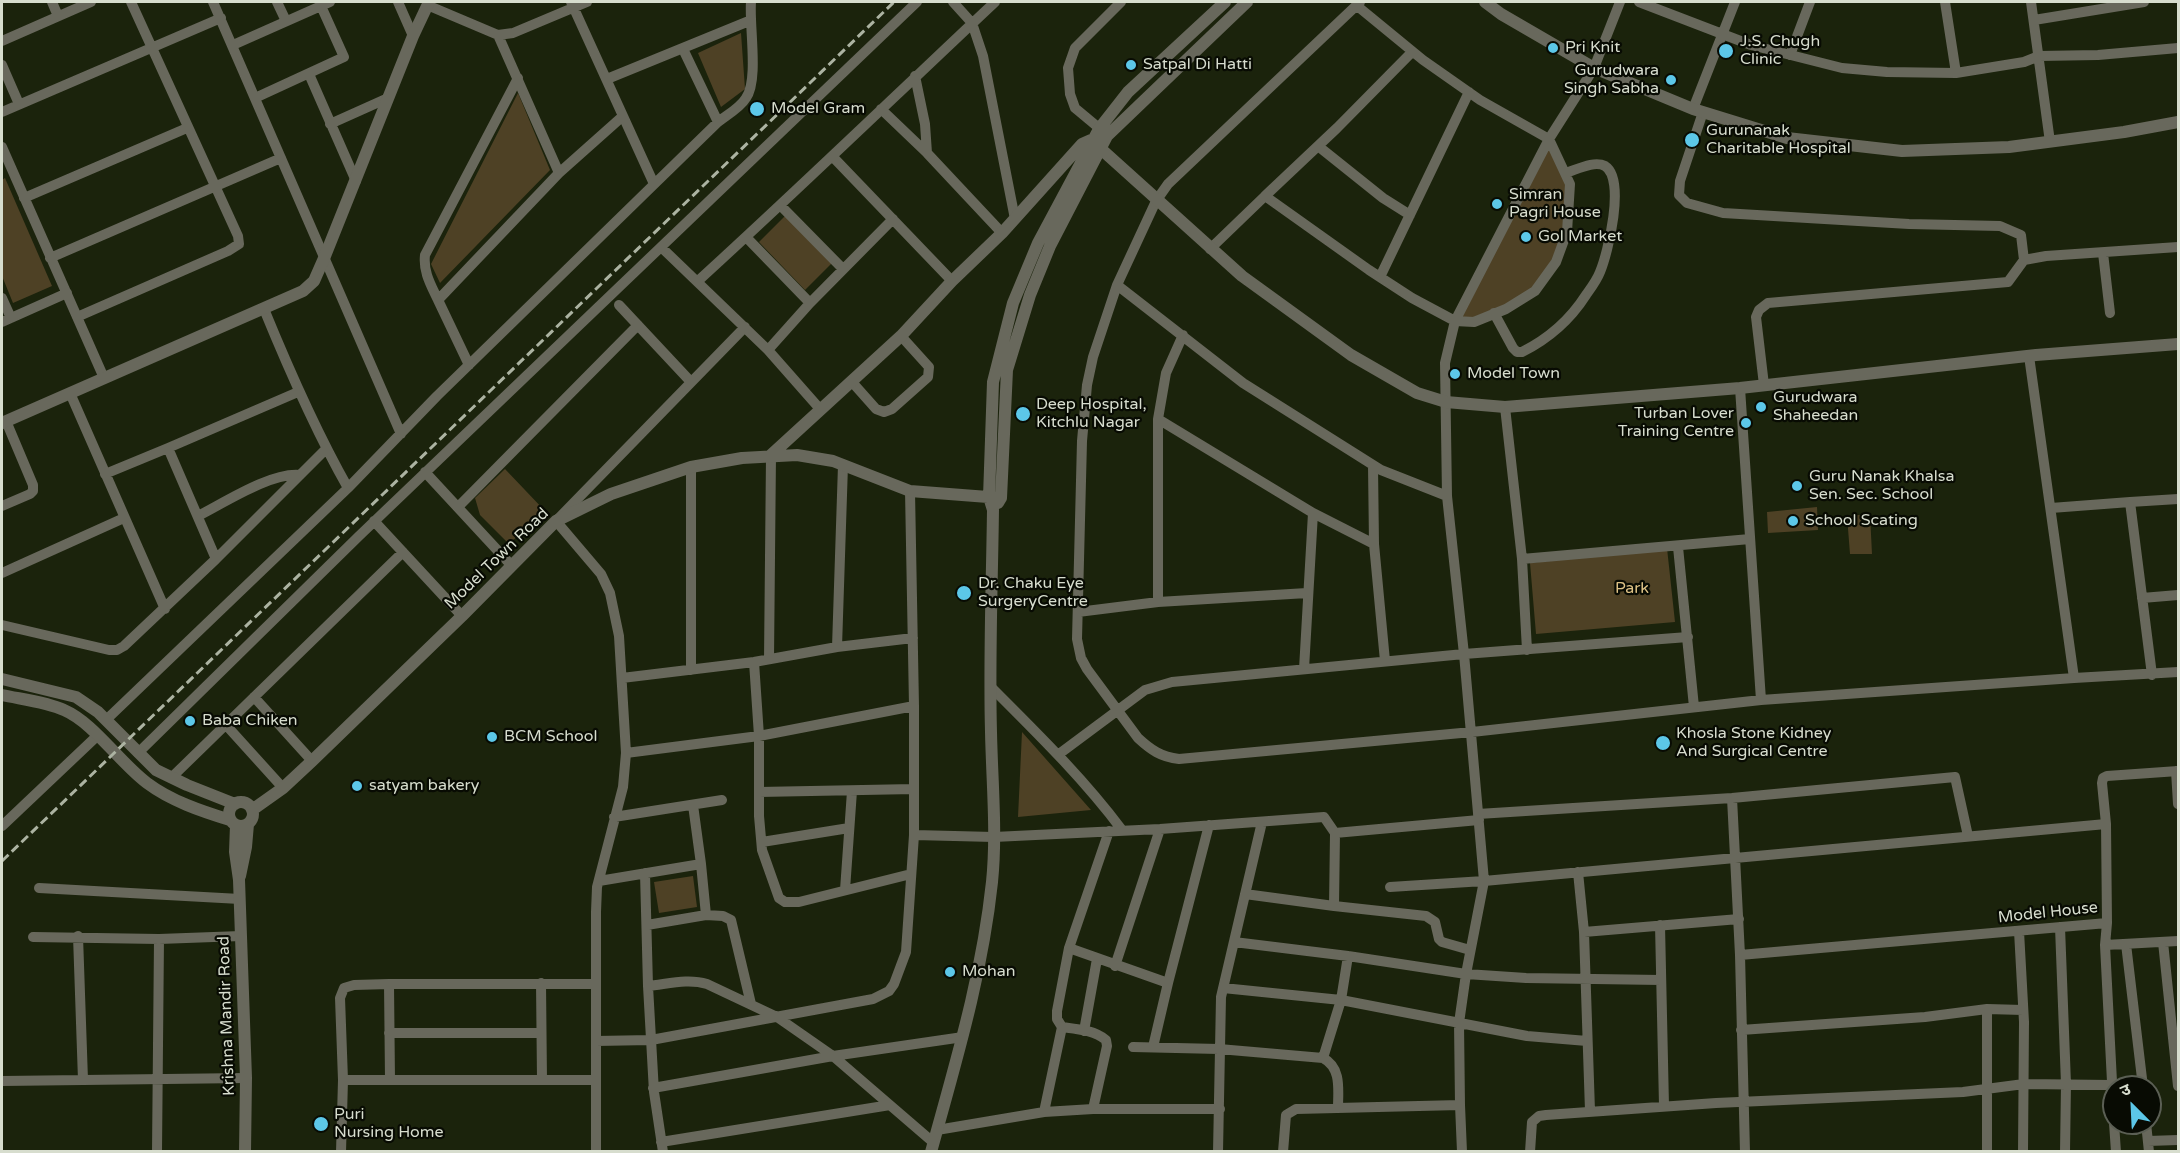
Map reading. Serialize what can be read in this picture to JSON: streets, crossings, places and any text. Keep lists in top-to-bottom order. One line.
{"streets":{"street":["Model Town Road","Model House","Krishna Mandir Road"]},"crossings":[["Model Town Road","Krishna Mandir Road"]],"parks":["Park"],"places":["Pri Knit","J.S. Chugh Clinic","Satpal Di Hatti","Gurudwara Singh Sabha","Model Gram","Gurunanak Charitable Hospital","Simran Pagri House","Gol Market","Model Town","Gurudwara Shaheedan","Deep Hospital, Kitchlu Nagar","Turban Lover Training Centre","Guru Nanak Khalsa Sen. Sec. School","School Scating","Dr. Chaku Eye SurgeryCentre","Baba Chiken","BCM School","Khosla Stone Kidney And Surgical Centre","satyam bakery","Mohan","Puri Nursing Home"],"north":"top left"}
